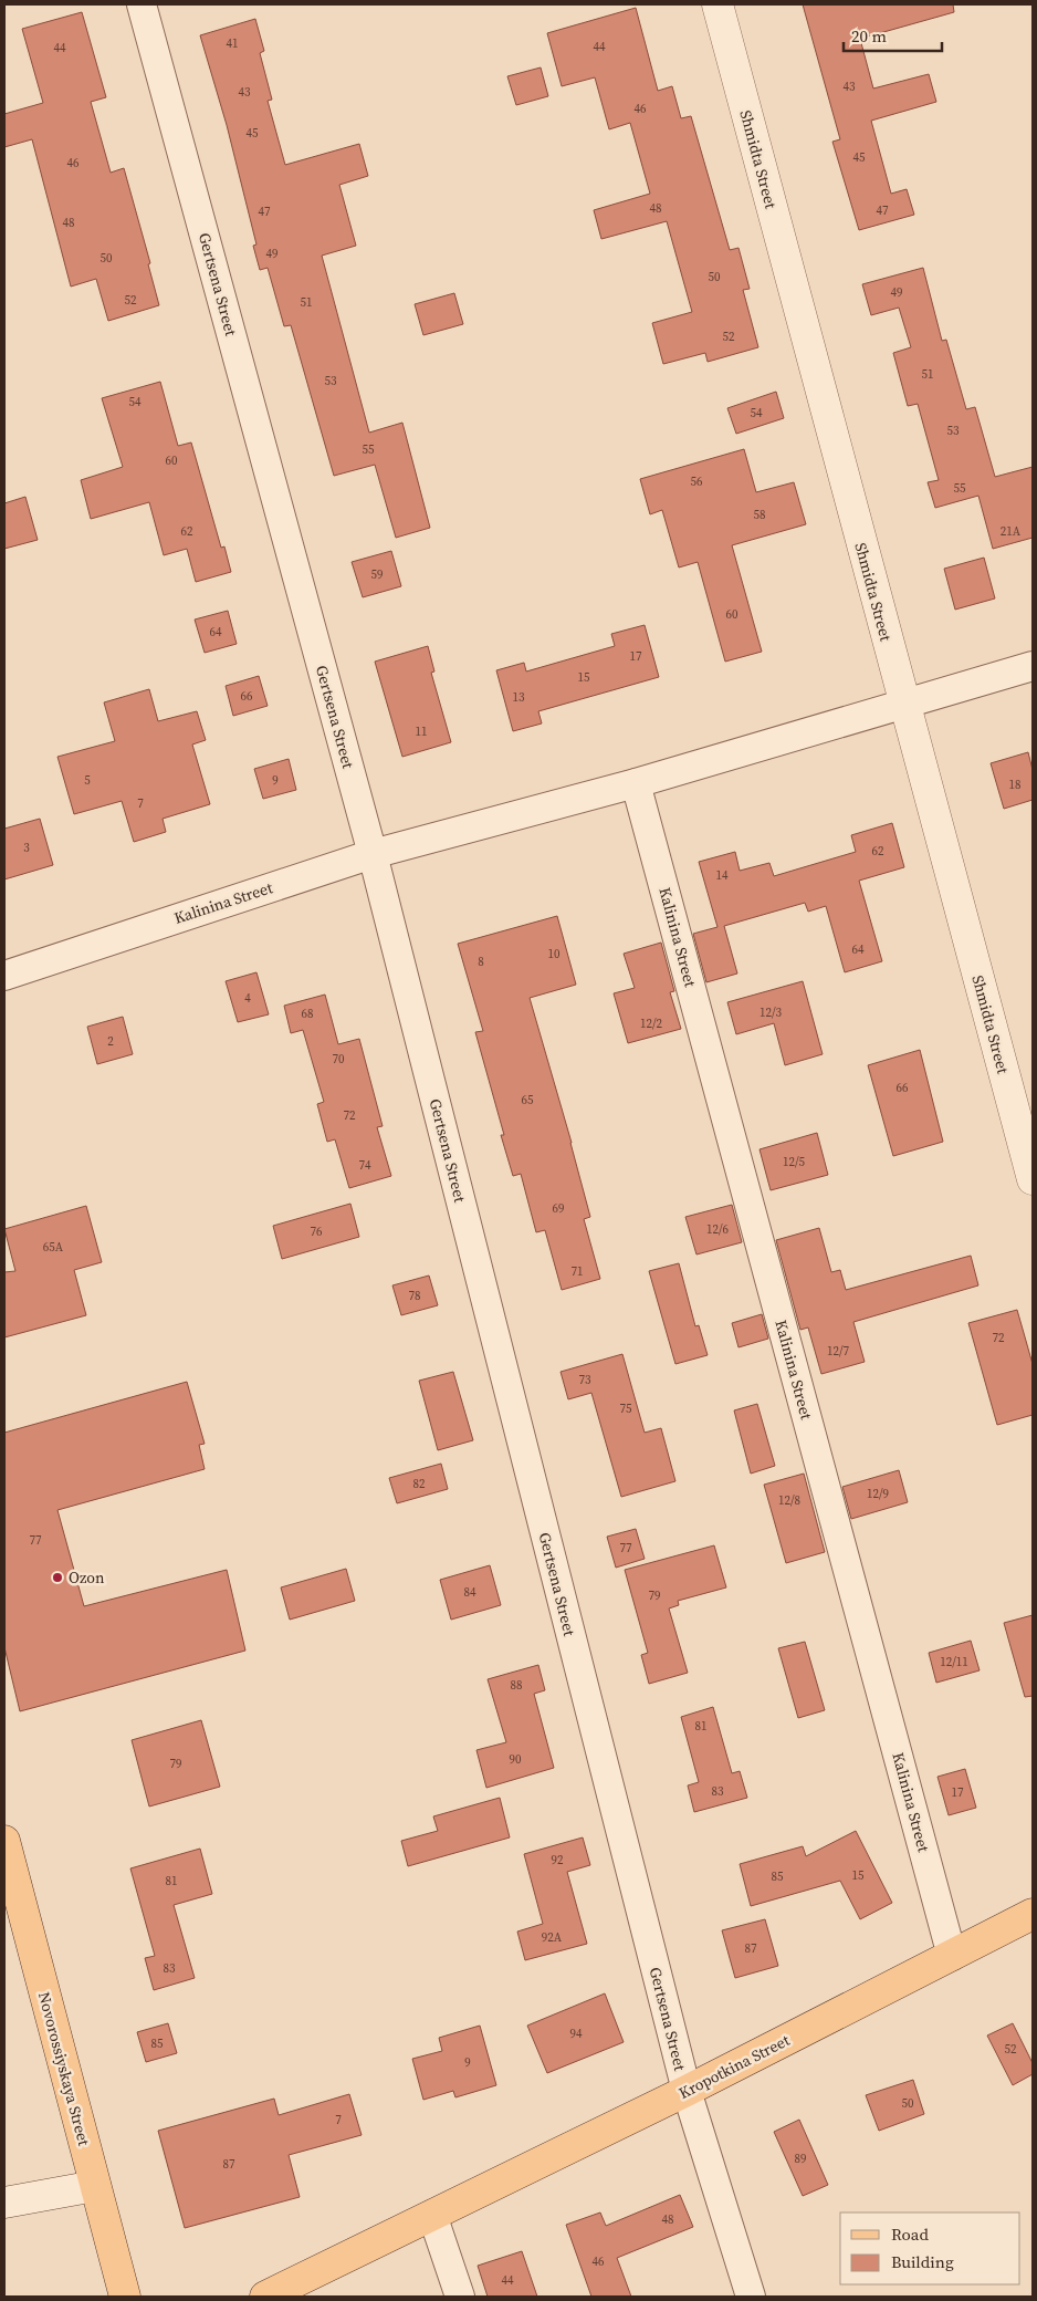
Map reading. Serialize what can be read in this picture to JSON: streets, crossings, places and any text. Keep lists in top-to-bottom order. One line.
{"streets":{"main road":["Kropotkina Street","Novorossiyskaya Street"],"street":["Shmidta Street","Gertsena Street","Kalinina Street"]},"crossings":[["Shmidta Street","Kalinina Street"],["Gertsena Street","Kalinina Street"],["Gertsena Street","Kropotkina Street"],["Kalinina Street","Kropotkina Street"]],"places":["Ozon"],"house_numbers":["41","44","44","43","43","46","45","45","46","48","47","47","48","49","50","50","49","52","51","52","51","53","54","54","53","55","60","56","55","58","62","21А","59","60","64","17","15","66","13","11","5","9","18","7","3","62","14","64","10","8","4","12/3","68","12/2","2","70","66","65","72","12/5","74","69","12/6","76","65А","71","78","72","12/7","73","75","82","12/9","12/8","77","77","84","79","12/11","88","81","90","79","83","17","92","15","85","81","92А","87","83","94","85","52","9","50","7","89","87","48","46","44"],"legend":["Road","Building"],"scale_bar":"20 m"}
